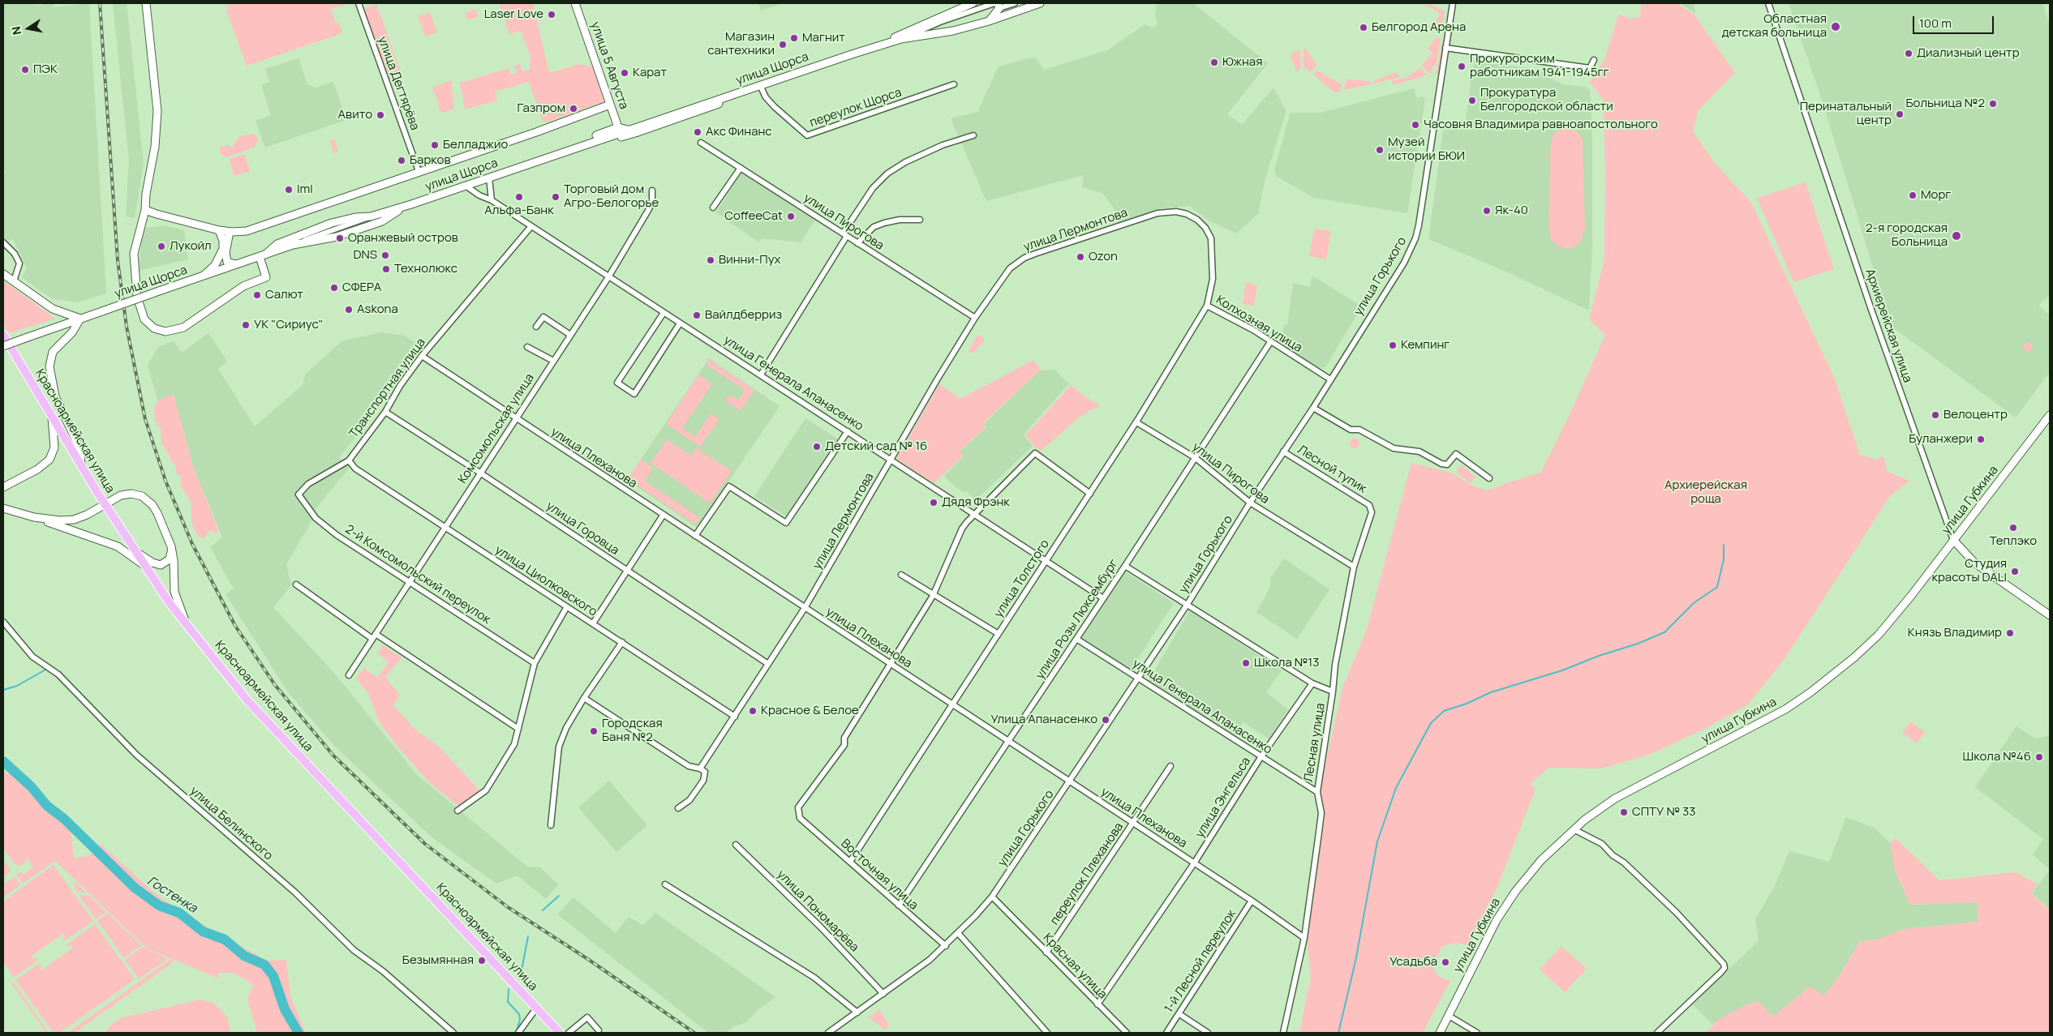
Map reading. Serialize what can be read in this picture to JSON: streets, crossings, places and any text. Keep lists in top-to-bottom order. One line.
{"streets":{"main road":["улица 5 Августа","улица Щорса","Красноармейская улица","улица Губкина"],"street":["улица Дегтярёва","переулок Щорса","улица Пирогова","улица Лермонтова","улица Горького","Колхозная улица","Архиерейская улица","улица Генерала Апанасенко","Транспортная улица","Комсомольская улица","улица Плеханова","Лесной тупик","улица Горовца","2-й Комсомольский переулок","улица Толстого","улица Циолковского","улица Розы Люксембург","Лесная улица","улица Энгельса","улица Белинского","переулок Плеханова","Восточная улица","улица Пономарёва","1-й Лесной переулок","Красная улица"]},"crossings":[["улица 5 Августа","улица Щорса"],["улица Щорса","переулок Щорса"],["улица Щорса","улица Генерала Апанасенко"],["улица Пирогова","улица Лермонтова"],["улица Пирогова","улица Горького"],["улица Пирогова","улица Толстого"],["улица Пирогова","улица Розы Люксембург"],["улица Пирогова","Лесная улица"],["улица Лермонтова","Колхозная улица"],["улица Лермонтова","улица Генерала Апанасенко"],["улица Лермонтова","улица Плеханова"],["улица Лермонтова","улица Горовца"],["улица Лермонтова","улица Циолковского"],["улица Горького","Колхозная улица"],["улица Горького","улица Генерала Апанасенко"],["улица Горького","улица Плеханова"],["улица Горького","Лесной тупик"],["улица Горького","Восточная улица"],["улица Горького","улица Пономарёва"],["улица Горького","Красная улица"],["Колхозная улица","улица Толстого"],["Колхозная улица","улица Розы Люксембург"],["Архиерейская улица","улица Губкина"],["улица Генерала Апанасенко","Транспортная улица"],["улица Генерала Апанасенко","Комсомольская улица"],["улица Генерала Апанасенко","улица Толстого"],["улица Генерала Апанасенко","улица Розы Люксембург"],["улица Генерала Апанасенко","Лесная улица"],["улица Генерала Апанасенко","улица Энгельса"],["Транспортная улица","улица Плеханова"],["Транспортная улица","улица Горовца"],["Транспортная улица","2-й Комсомольский переулок"],["Транспортная улица","улица Циолковского"],["Комсомольская улица","улица Плеханова"],["Комсомольская улица","улица Горовца"],["Комсомольская улица","2-й Комсомольский переулок"],["Комсомольская улица","улица Циолковского"],["улица Плеханова","улица Толстого"],["улица Плеханова","улица Розы Люксембург"],["улица Плеханова","Лесная улица"],["улица Плеханова","улица Энгельса"],["улица Плеханова","переулок Плеханова"],["улица Плеханова","Восточная улица"],["улица Плеханова","1-й Лесной переулок"],["Лесной тупик","Лесная улица"],["улица Толстого","Восточная улица"],["улица Розы Люксембург","Восточная улица"],["улица Энгельса","Красная улица"],["переулок Плеханова","Красная улица"]],"water":["Гостенка"],"parks":["Архиерейская роща"],"places":["Laser Love","Областная детская больница","Белгород Арена","Магнит","Магазин сантехники","Диализный центр","Южная","Прокурорским работникам 1941-1945гг","ПЭК","Карат","Прокуратура Белгородской области","Больница №2","Газпром","Перинатальный центр","Авито","Часовня Владимира равноапостольного","Акс Финанс","Белладжио","Музей истории БЮИ","Барков","Iml","Морг","Альфа-Банк","Торговый дом Агро-Белогорье","Як-40","CoffeeCat","2-я городская Больница","Оранжевый остров","Лукойл","DNS","Ozon","Винни-Пух","Технолюкс","СФЕРА","Салют","Askona","Вайлдберриз","УК \"Сириус\"","Кемпинг","Велоцентр","Буланжери","Детский сад № 16","Дядя Фрэнк","Теплэко","Студия красоты DALI","Князь Владимир","Школа №13","Красное & Белое","Улица Апанасенко","Городская Баня №2","Школа №46","СПТУ № 33","Безымянная","Усадьба"],"scale_bar":"100 m","north":"left"}
